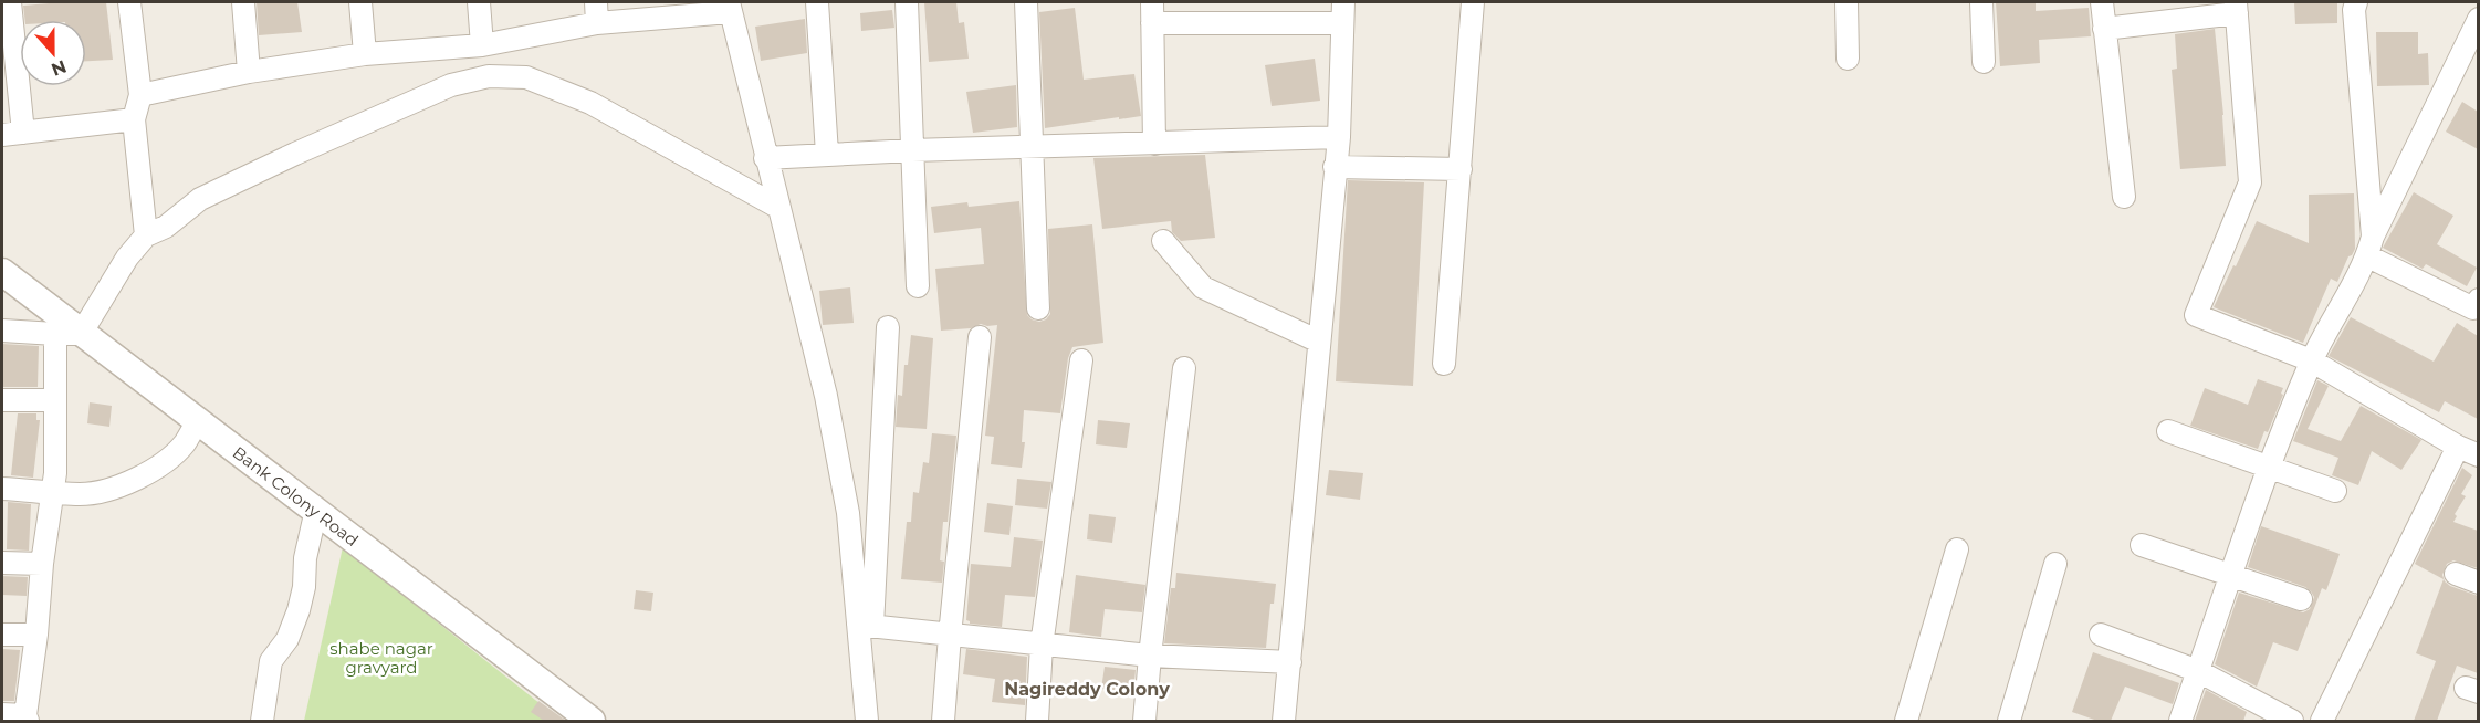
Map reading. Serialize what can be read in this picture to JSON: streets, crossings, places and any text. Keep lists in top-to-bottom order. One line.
{"streets":{"street":["Bank Colony Road"]},"districts":["Nagireddy Colony"],"parks":["shabe nagar gravyard"],"north":"bottom"}
